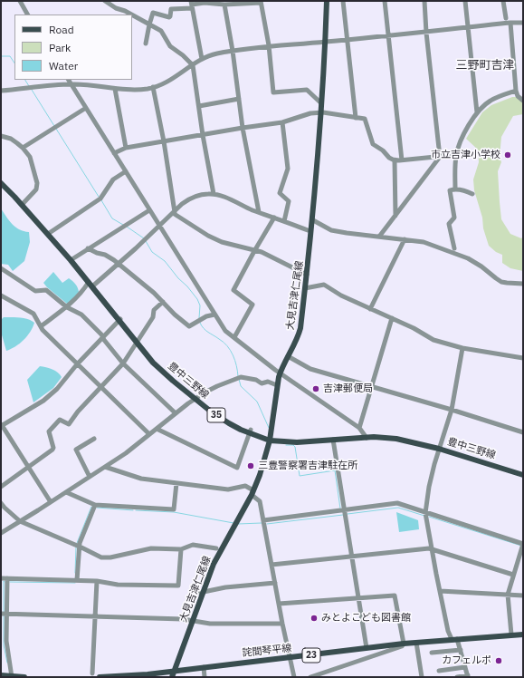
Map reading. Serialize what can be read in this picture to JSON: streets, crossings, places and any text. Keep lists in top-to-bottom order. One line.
{"streets":{"main road":["大見吉津仁尾線","豊中三野線","35","詫間琴平線","23"]},"crossings":[["大見吉津仁尾線","豊中三野線"],["大見吉津仁尾線","詫間琴平線"]],"districts":["三野町吉津"],"places":["市立吉津小学校","吉津郵便局","三豊警察署吉津駐在所","みとよこども図書館","カフェルポ"],"legend":["Road","Park","Water"]}
